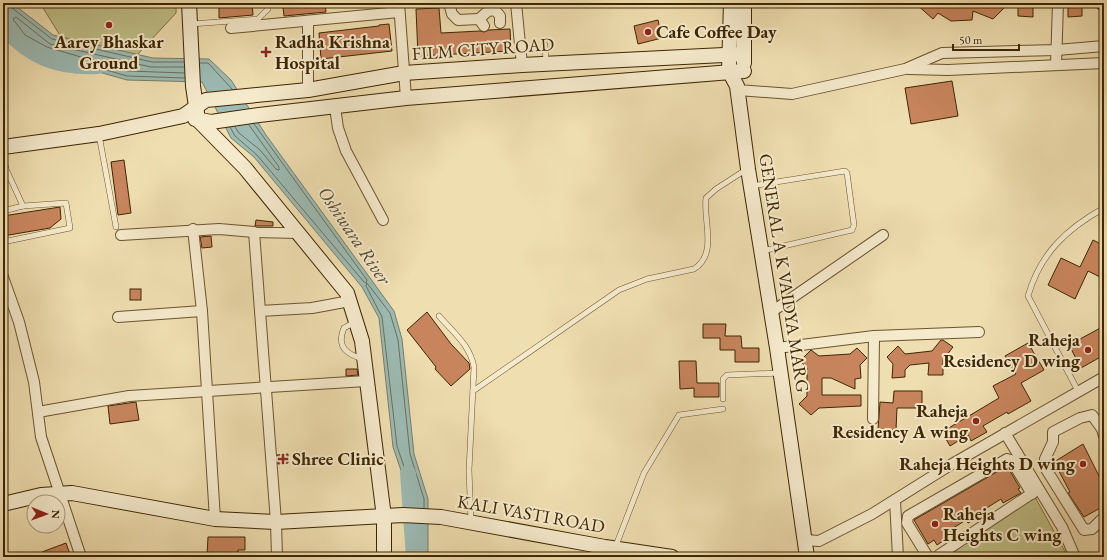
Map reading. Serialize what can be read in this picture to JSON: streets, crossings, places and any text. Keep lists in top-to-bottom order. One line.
{"streets":{"street":["FILM CITY ROAD","GENERAL A K VAIDYA MARG","KALI VASTI ROAD"]},"crossings":[["FILM CITY ROAD","GENERAL A K VAIDYA MARG"]],"water":["Oshiwara River"],"places":{"other":["Aarey Bhaskar Ground","Cafe Coffee Day","Raheja Residency D wing","Raheja Residency A wing","Raheja Heights D wing","Raheja Heights C wing"],"health":["Radha Krishna Hospital","Shree Clinic"]},"scale_bar":"50 m","north":"right"}
